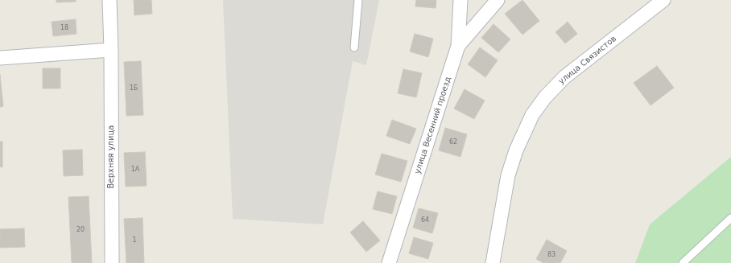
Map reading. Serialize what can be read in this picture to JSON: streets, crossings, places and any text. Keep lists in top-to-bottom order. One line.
{"streets":{"street":["улица Связистов","улица Весенний проезд","Верхняя улица"]},"house_numbers":["18","1Б","62","1А","64","20","1","83"]}
